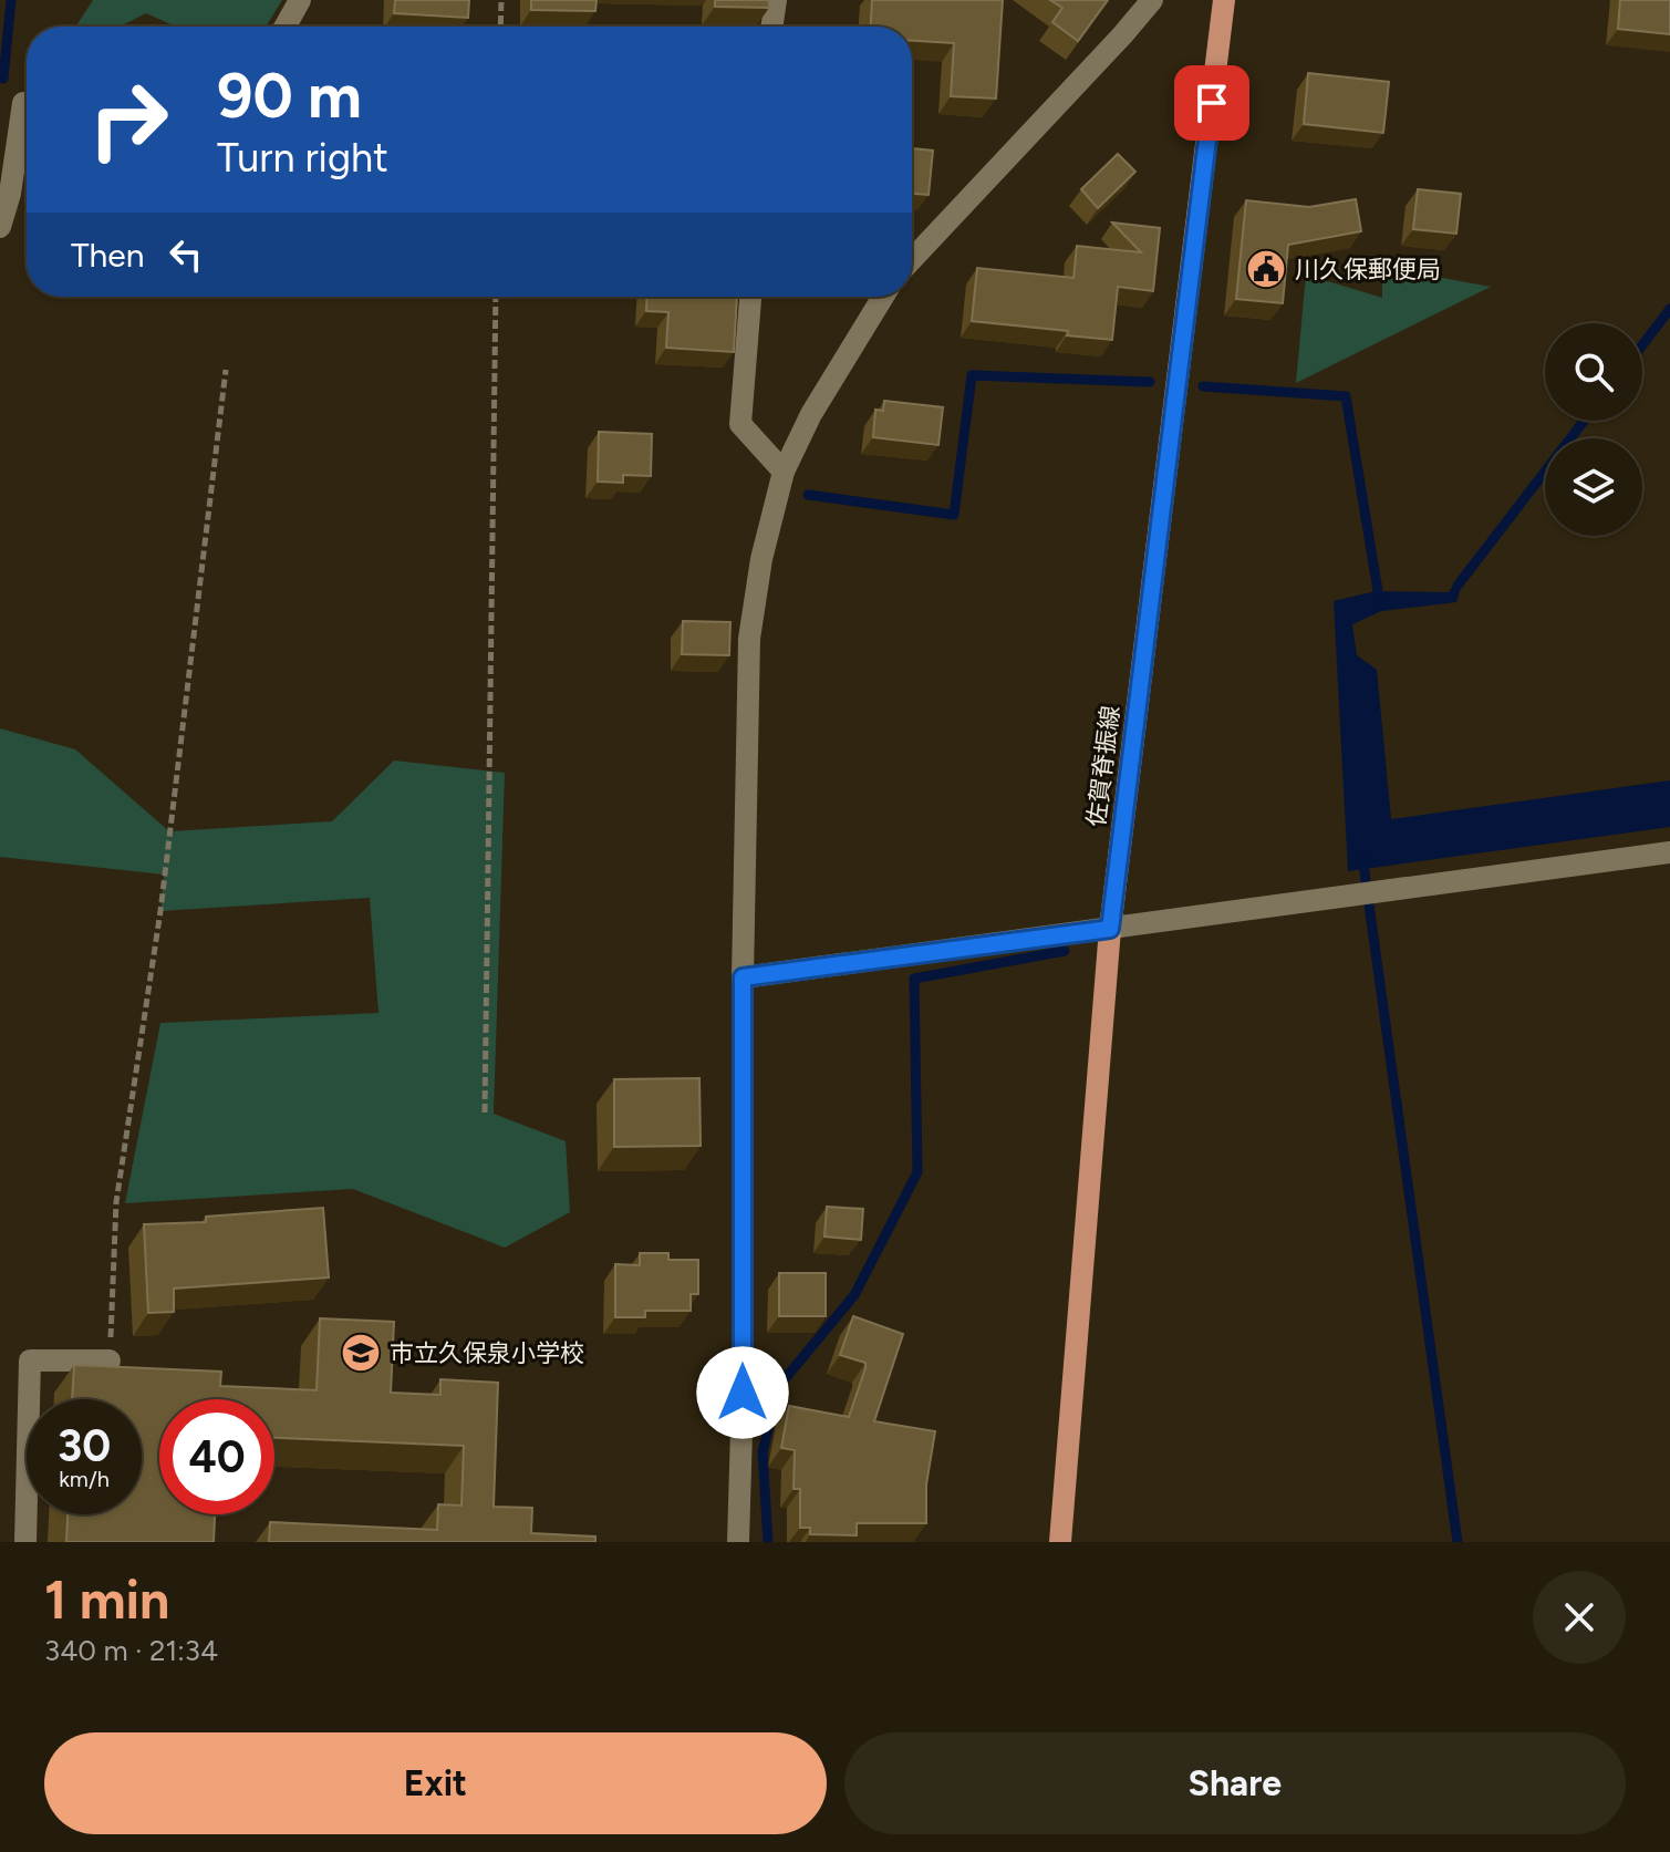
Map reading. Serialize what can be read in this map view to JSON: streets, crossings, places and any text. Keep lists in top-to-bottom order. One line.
{"streets":{"main road":["佐賀脊振線"]},"places":{"public building":["川久保郵便局"],"school or university":["市立久保泉小学校"]},"page":{"turn":["90 m","Turn right"],"then":"Then","speed":"30 km/h","limit":"40","heading":["1 min","340 m · 21:34"],"buttons":["Exit","Share"]}}
